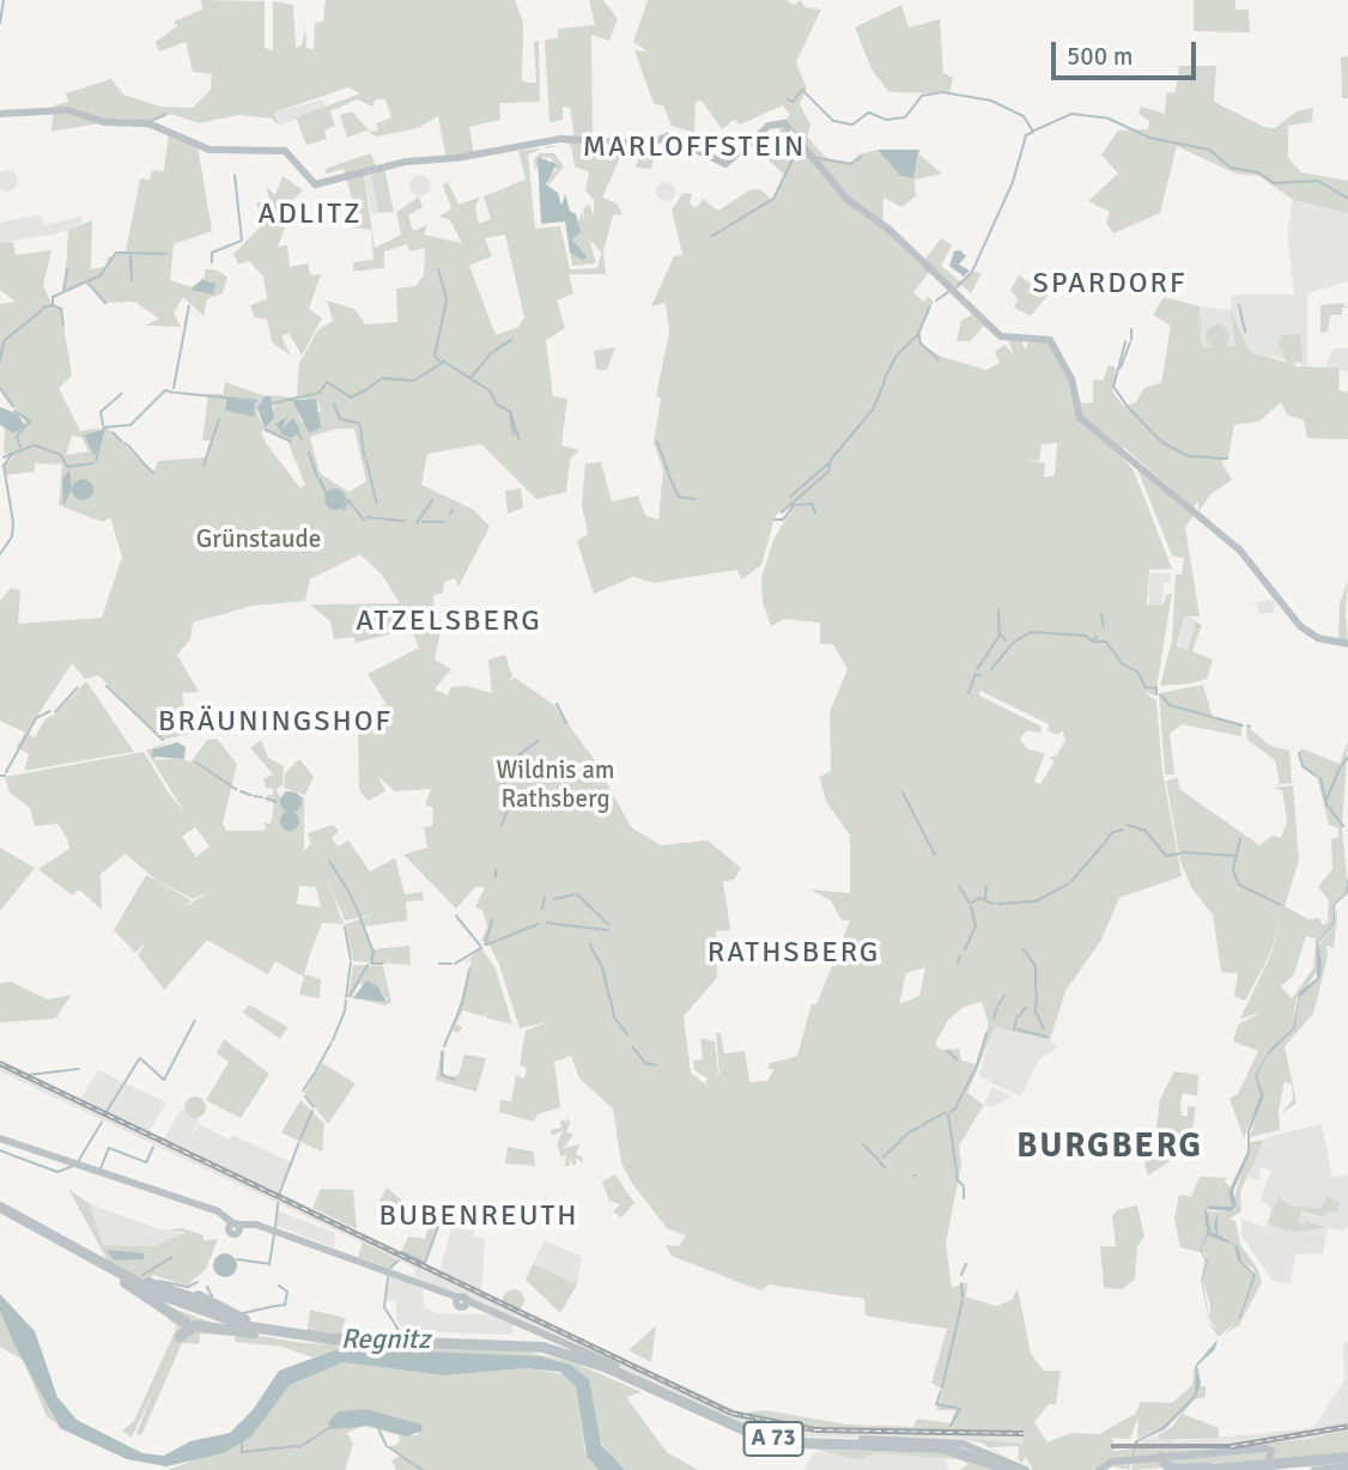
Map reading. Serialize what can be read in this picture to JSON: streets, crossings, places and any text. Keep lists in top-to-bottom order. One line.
{"streets":{"highway":["A 73"]},"districts":["MARLOFFSTEIN","ADLITZ","SPARDORF","ATZELSBERG","BRÄUNINGSHOF","RATHSBERG","BURGBERG","BUBENREUTH"],"water":["Regnitz"],"parks":["Grünstaude","Wildnis am Rathsberg"],"scale_bar":"500 m"}
